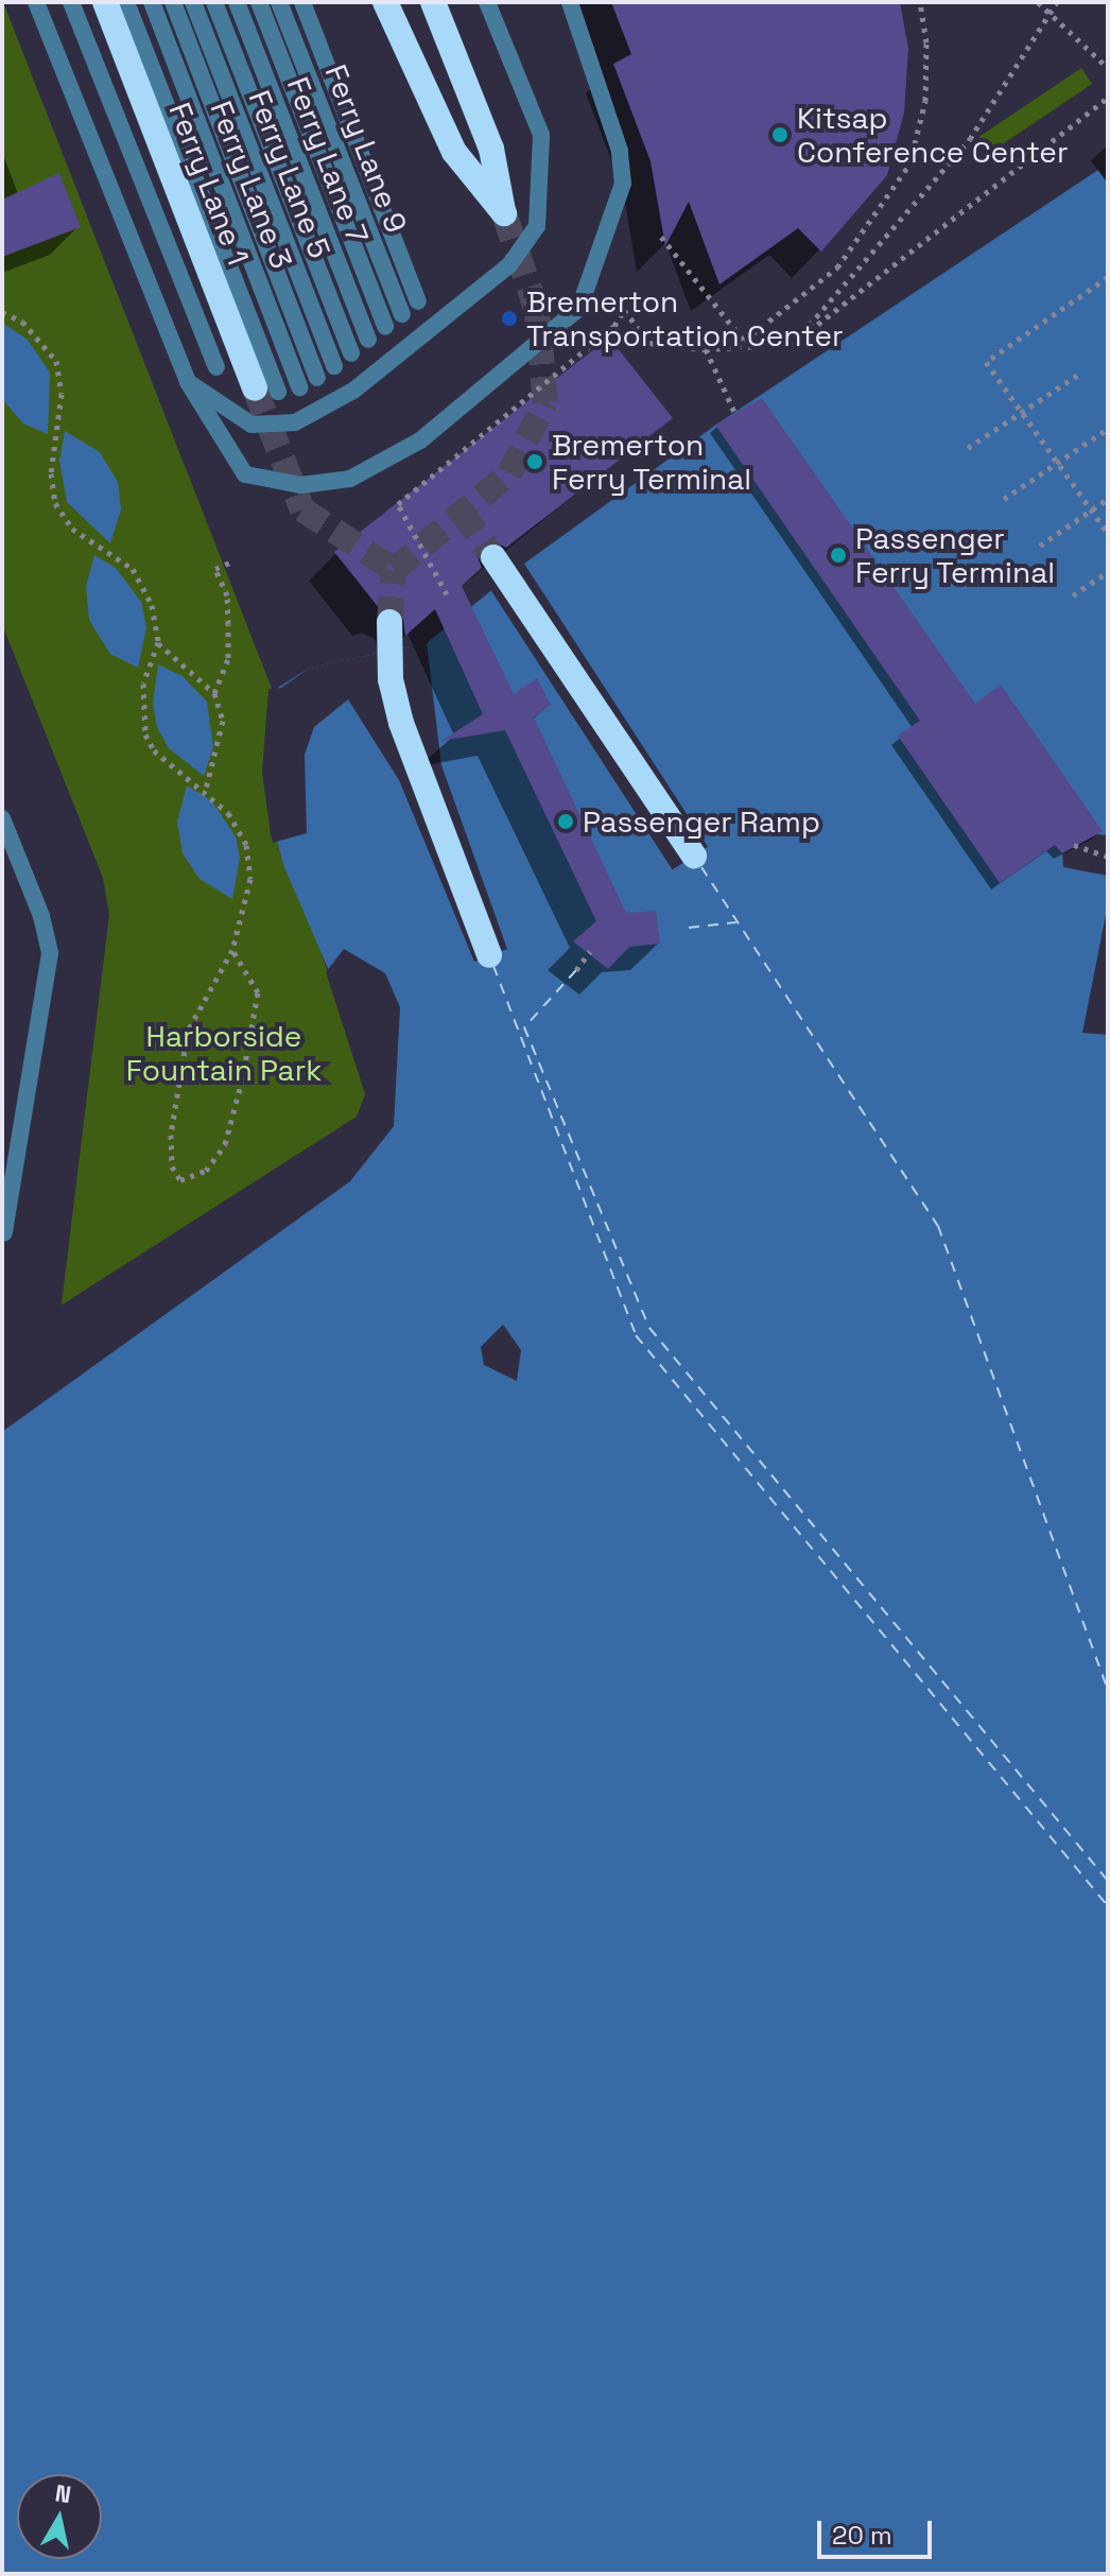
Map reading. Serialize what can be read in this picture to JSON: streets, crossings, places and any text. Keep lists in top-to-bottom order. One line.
{"streets":{"highway":["Ferry Lane 1"],"lane":["Ferry Lane 9","Ferry Lane 7","Ferry Lane 5","Ferry Lane 3"]},"parks":["Harborside Fountain Park"],"places":["Kitsap Conference Center","Bremerton Transportation Center","Bremerton Ferry Terminal","Passenger Ferry Terminal","Passenger Ramp"],"scale_bar":"20 m","north":"top"}
